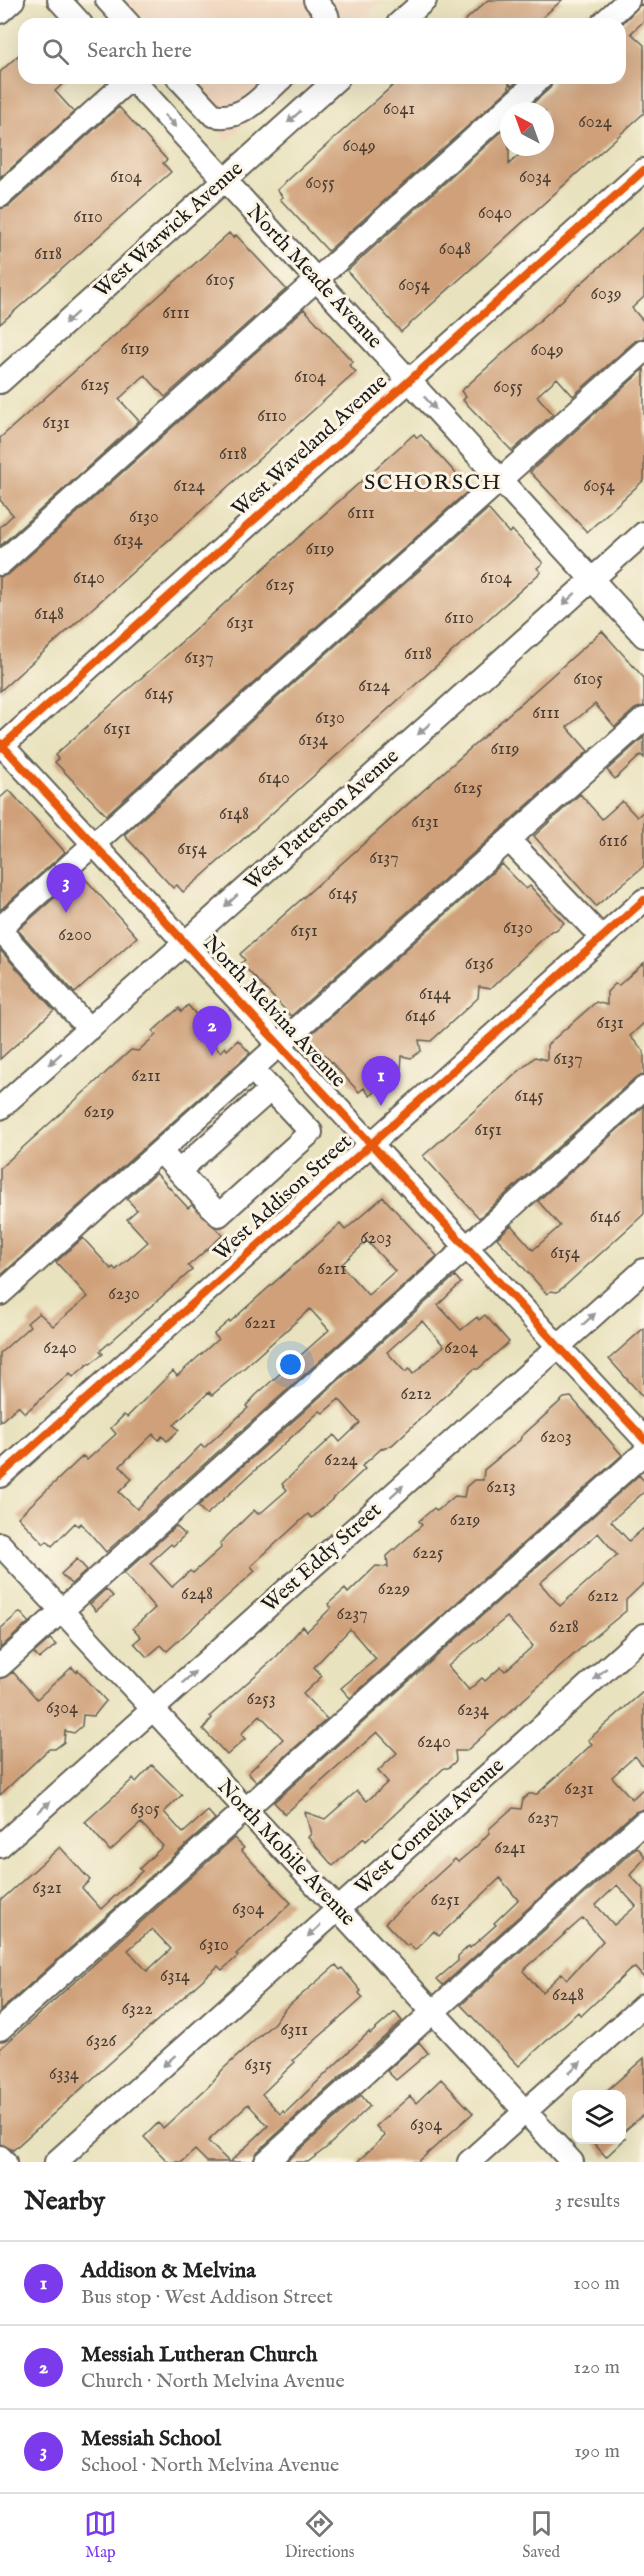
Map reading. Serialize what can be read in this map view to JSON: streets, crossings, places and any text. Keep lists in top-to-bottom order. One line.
{"streets":{"street":["West Warwick Avenue","North Meade Avenue","West Waveland Avenue","West Patterson Avenue","North Melvina Avenue","West Addison Street","West Eddy Street","West Cornelia Avenue","North Mobile Avenue"]},"crossings":[["West Warwick Avenue","North Meade Avenue"],["North Meade Avenue","West Waveland Avenue"],["North Meade Avenue","West Patterson Avenue"],["West Waveland Avenue","North Melvina Avenue"],["West Patterson Avenue","North Melvina Avenue"],["North Melvina Avenue","West Addison Street"],["North Melvina Avenue","West Eddy Street"],["West Eddy Street","North Mobile Avenue"],["West Cornelia Avenue","North Mobile Avenue"]],"one_way":["North Meade Avenue"],"districts":["SCHORSCH"],"house_numbers":["6041","6024","6049","6104","6034","6055","6040","6110","6048","6118","6105","6054","6039","6111","6119","6049","6104","6125","6055","6110","6131","6118","6124","6054","6111","6130","6134","6119","6140","6104","6125","6148","6110","6131","6118","6137","6105","6124","6145","6111","6130","6151","6134","6119","6140","6125","6148","6131","6116","6154","6137","6145","6130","6151","6200","6136","6144","6146","6131","6137","6211","6145","6219","6151","6146","6203","6154","6211","6230","6221","6240","6204","6212","6203","6224","6213","6219","6225","6229","6248","6212","6237","6218","6253","6304","6234","6240","6231","6305","6237","6241","6321","6251","6304","6310","6314","6248","6322","6311","6326","6315","6334","6304"],"north":"top left","page":{"search":"Search here","pins":["3","2","1"],"heading":["Nearby","3 results"],"list":[{"mark":"1","name":"Addison & Melvina","note":"Bus stop · West Addison Street","value":"100 m"},{"mark":"2","name":"Messiah Lutheran Church","note":"Church · North Melvina Avenue","value":"120 m"},{"mark":"3","name":"Messiah School","note":"School · North Melvina Avenue","value":"190 m"}],"nav":["Map","Directions","Saved"]}}
